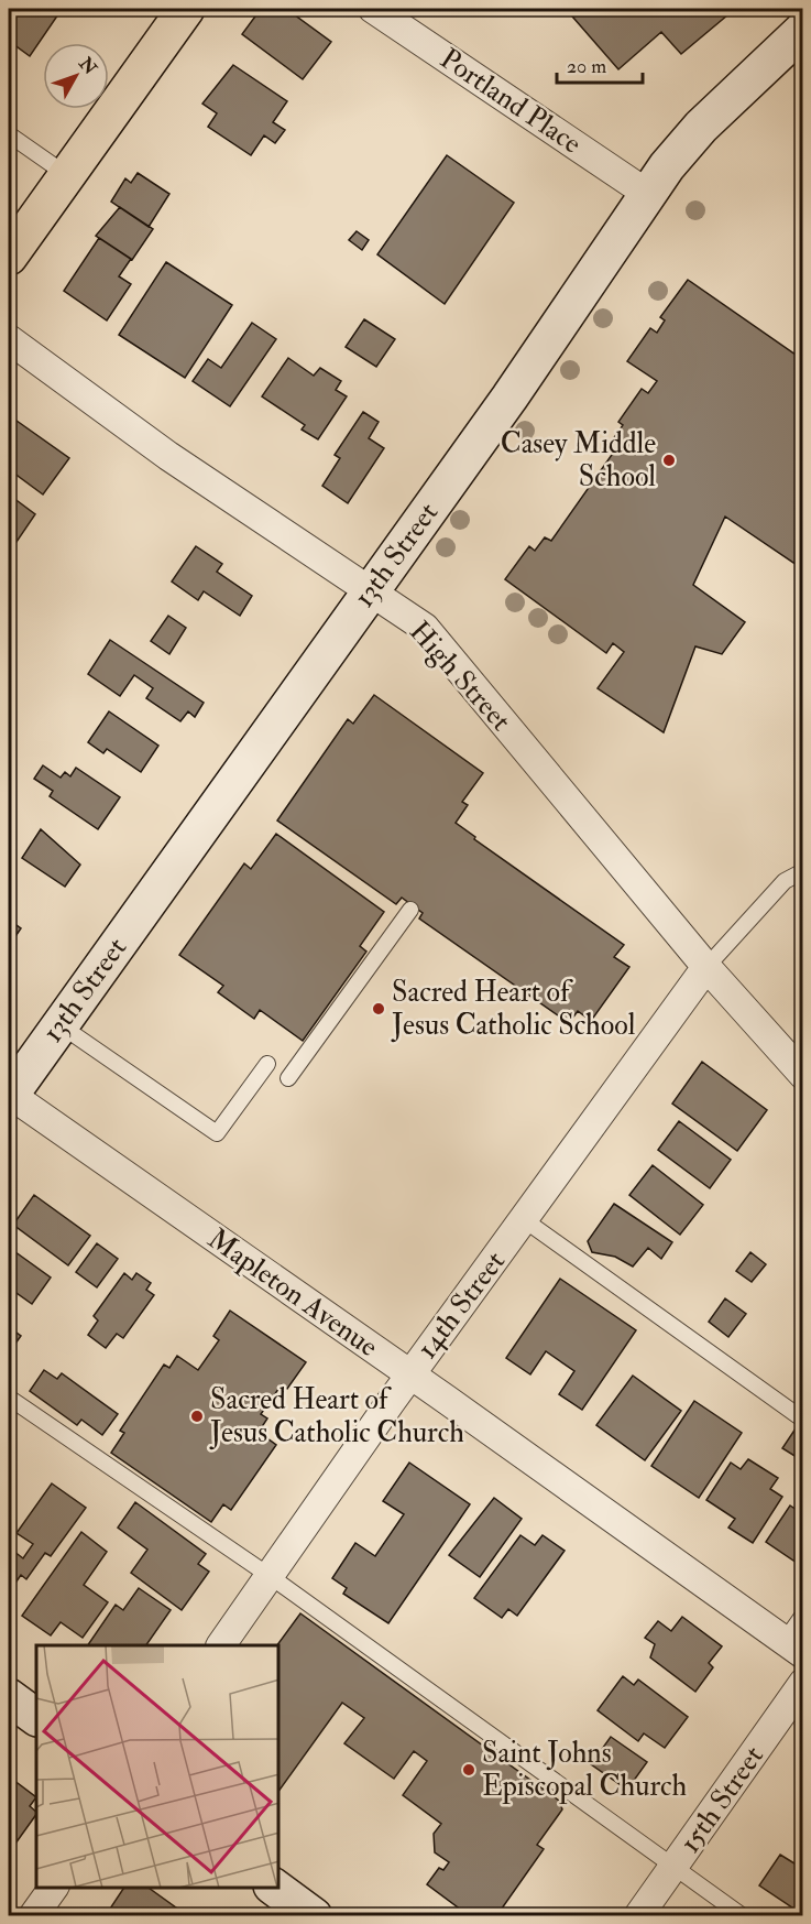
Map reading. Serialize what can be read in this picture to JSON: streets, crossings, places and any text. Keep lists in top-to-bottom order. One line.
{"streets":{"street":["Portland Place","13th Street","High Street","Mapleton Avenue","14th Street","15th Street"]},"crossings":[["Portland Place","13th Street"],["13th Street","High Street"],["13th Street","Mapleton Avenue"],["High Street","14th Street"],["Mapleton Avenue","14th Street"]],"places":["Casey Middle School","Sacred Heart of Jesus Catholic School","Sacred Heart of Jesus Catholic Church","Saint Johns Episcopal Church"],"scale_bar":"20 m","north":"top right"}
